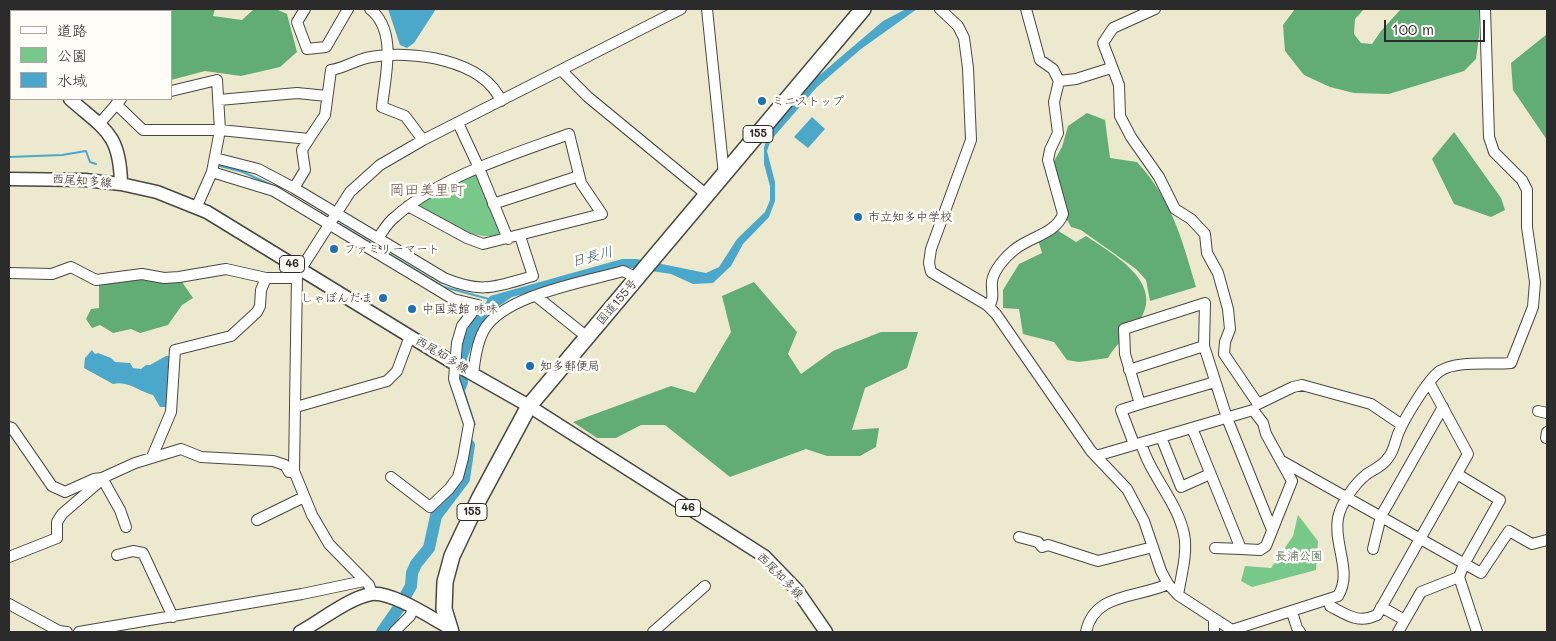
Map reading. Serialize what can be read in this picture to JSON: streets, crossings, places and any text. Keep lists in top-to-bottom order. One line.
{"streets":{"highway":["155","国道155号"],"main road":["西尾知多線","46"]},"crossings":[["西尾知多線","国道155号"]],"districts":["岡田美里町"],"water":["日長川"],"parks":["長浦公園"],"places":["ミニストップ","市立知多中学校","ファミリーマート","しゃぼんだま","中国菜館 味味","知多郵便局"],"legend":["道路","公園","水域"],"scale_bar":"100 m"}
